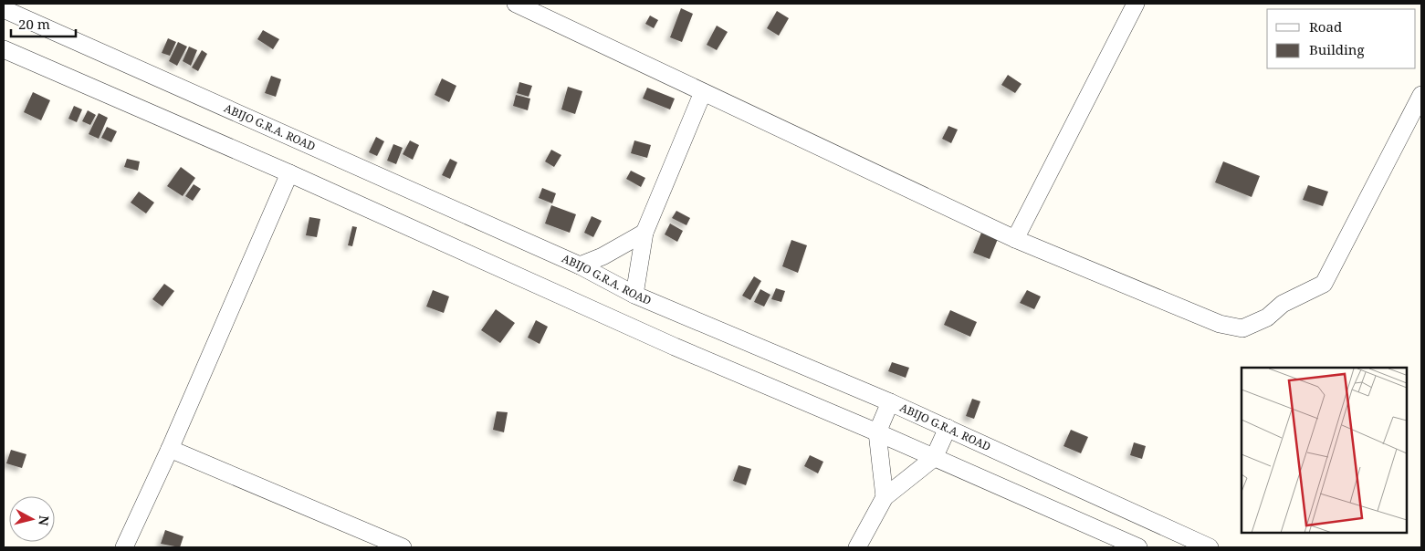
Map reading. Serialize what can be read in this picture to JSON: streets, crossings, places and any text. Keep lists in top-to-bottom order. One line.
{"streets":{"street":["ABIJO G.R.A. ROAD"]},"legend":["Road","Building"],"scale_bar":"20 m","north":"right"}
